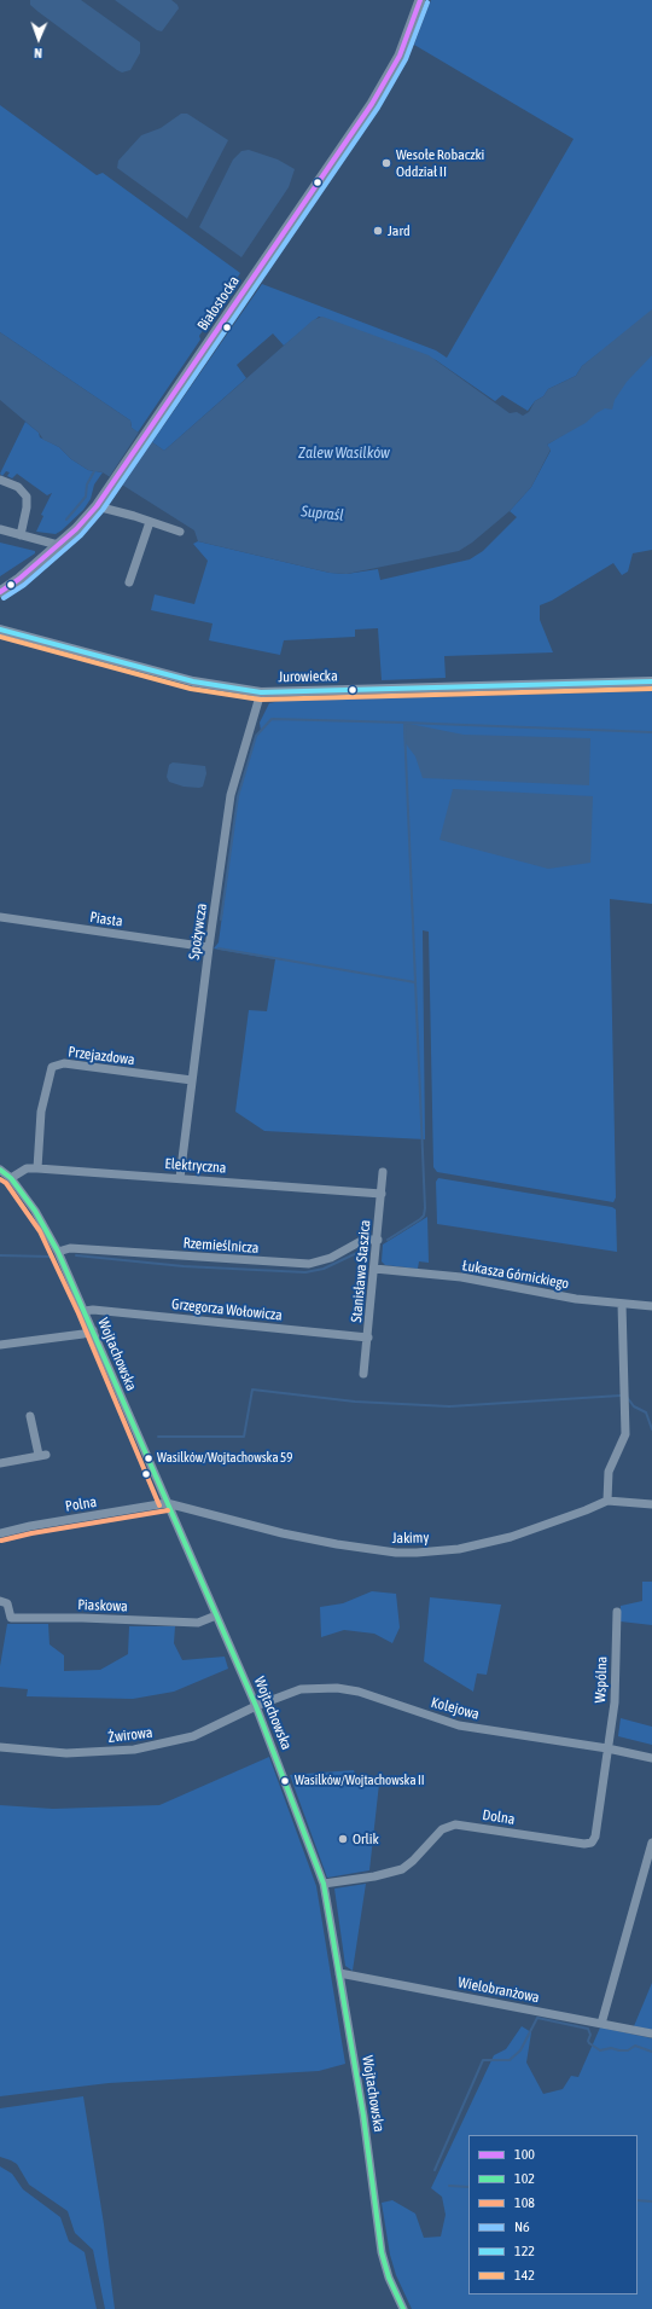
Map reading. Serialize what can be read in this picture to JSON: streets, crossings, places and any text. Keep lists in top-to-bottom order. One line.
{"streets":{"main road":["Białostocka"],"street":["Jurowiecka","Piasta","Spożywcza","Przejazdowa","Elektryczna","Rzemieślnicza","Stanisława Staszica","Łukasza Górnickiego","Grzegorza Wołowicza","Wojtachowska","Polna","Jakimy","Piaskowa","Wspólna","Kolejowa","Żwirowa","Dolna","Wielobranżowa"]},"crossings":[["Jurowiecka","Spożywcza"],["Piasta","Spożywcza"],["Spożywcza","Przejazdowa"],["Spożywcza","Elektryczna"],["Przejazdowa","Elektryczna"],["Elektryczna","Stanisława Staszica"],["Elektryczna","Wojtachowska"],["Rzemieślnicza","Stanisława Staszica"],["Rzemieślnicza","Wojtachowska"],["Stanisława Staszica","Łukasza Górnickiego"],["Stanisława Staszica","Grzegorza Wołowicza"],["Grzegorza Wołowicza","Wojtachowska"],["Wojtachowska","Polna"],["Wojtachowska","Jakimy"],["Wojtachowska","Piaskowa"],["Wojtachowska","Kolejowa"],["Wojtachowska","Żwirowa"],["Wojtachowska","Dolna"],["Wojtachowska","Wielobranżowa"],["Polna","Jakimy"],["Wspólna","Kolejowa"],["Wspólna","Dolna"],["Kolejowa","Żwirowa"],["Kolejowa","Dolna"]],"water":["Zalew Wasilków","Supraśl"],"places":["Wesołe Robaczki Oddział II","Jard","Wasilków/Wojtachowska 59","Wasilków/Wojtachowska II","Orlik"],"lines":["transit line 100","transit line N6","transit line 122","transit line 142","transit line 102","transit line 108"],"legend":["100","102","108","N6","122","142"],"north":"bottom"}
